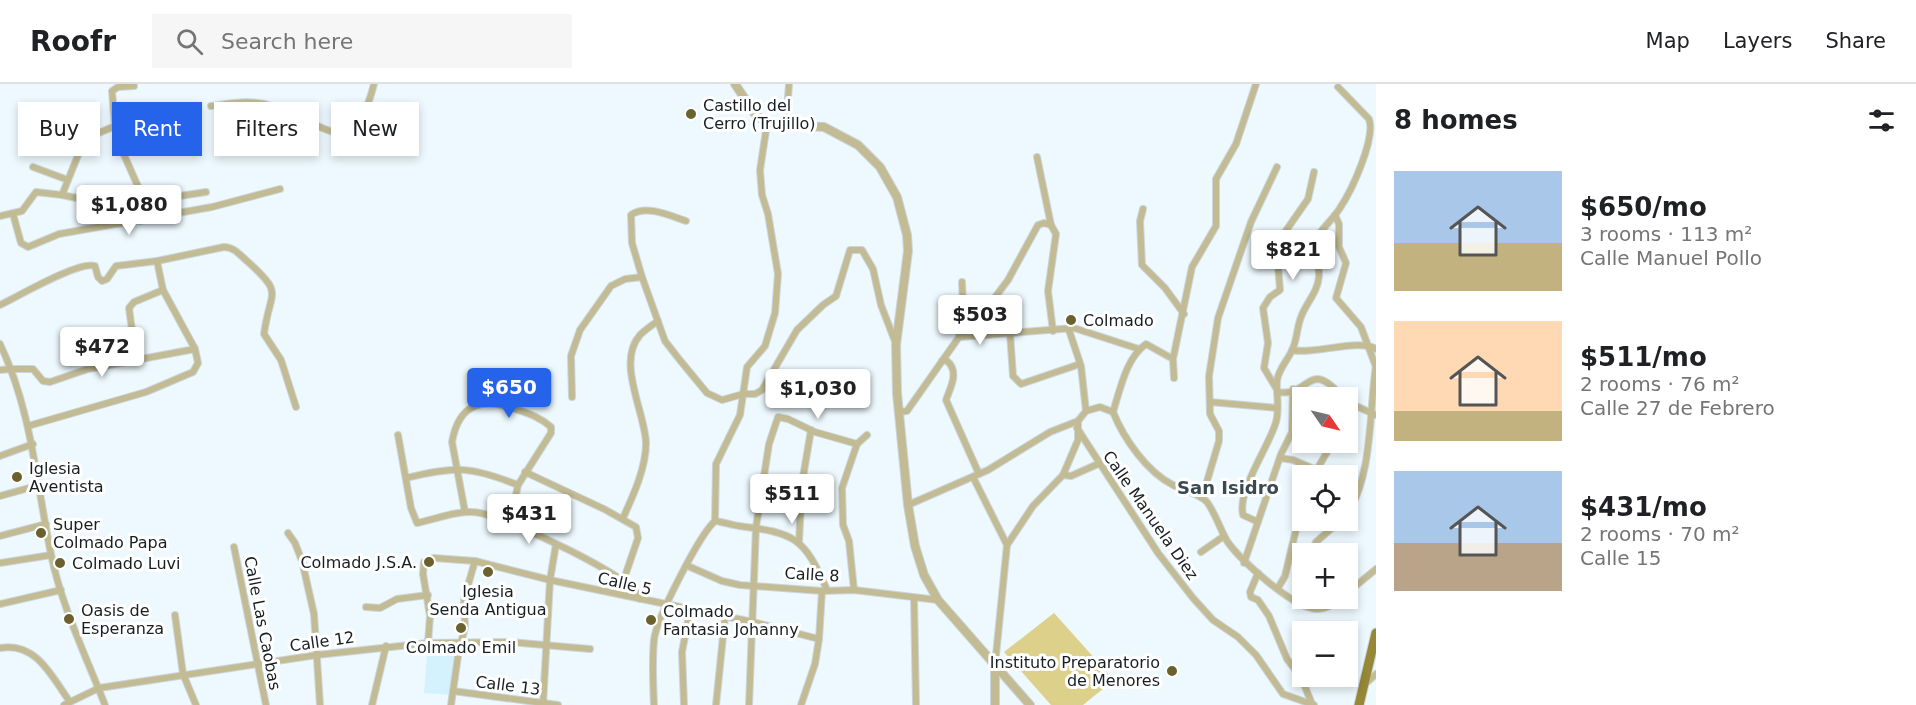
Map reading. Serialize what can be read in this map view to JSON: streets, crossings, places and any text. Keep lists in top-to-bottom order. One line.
{"streets":{"street":["Calle Manuela Diez","Calle 8","Calle 5","Calle Las Caobas","Calle 12","Calle 13"]},"crossings":[["Calle Las Caobas","Calle 12"]],"districts":["San Isidro"],"places":["Castillo del Cerro (Trujillo)","Colmado","Iglesia Aventista","Super Colmado Papa","Colmado J.S.A.","Colmado Luvi","Iglesia Senda Antigua","Oasis de Esperanza","Colmado Fantasia Johanny","Colmado Emil","Instituto Preparatorio de Menores"],"north":"bottom right","page":{"header":"Roofr","search":"Search here","nav":["Map","Layers","Share"],"heading":"8 homes","chip":["Buy","Rent","Filters","New"],"list":[{"name":"$650/mo","note":"3 rooms · 113 m² · Calle Manuel Pollo"},{"name":"$511/mo","note":"2 rooms · 76 m² · Calle 27 de Febrero"},{"name":"$431/mo","note":"2 rooms · 70 m² · Calle 15"}],"price":["$1,080","$821","$503","$472","$650","$1,030","$511","$431"],"map_buttons":["+","−"]}}
